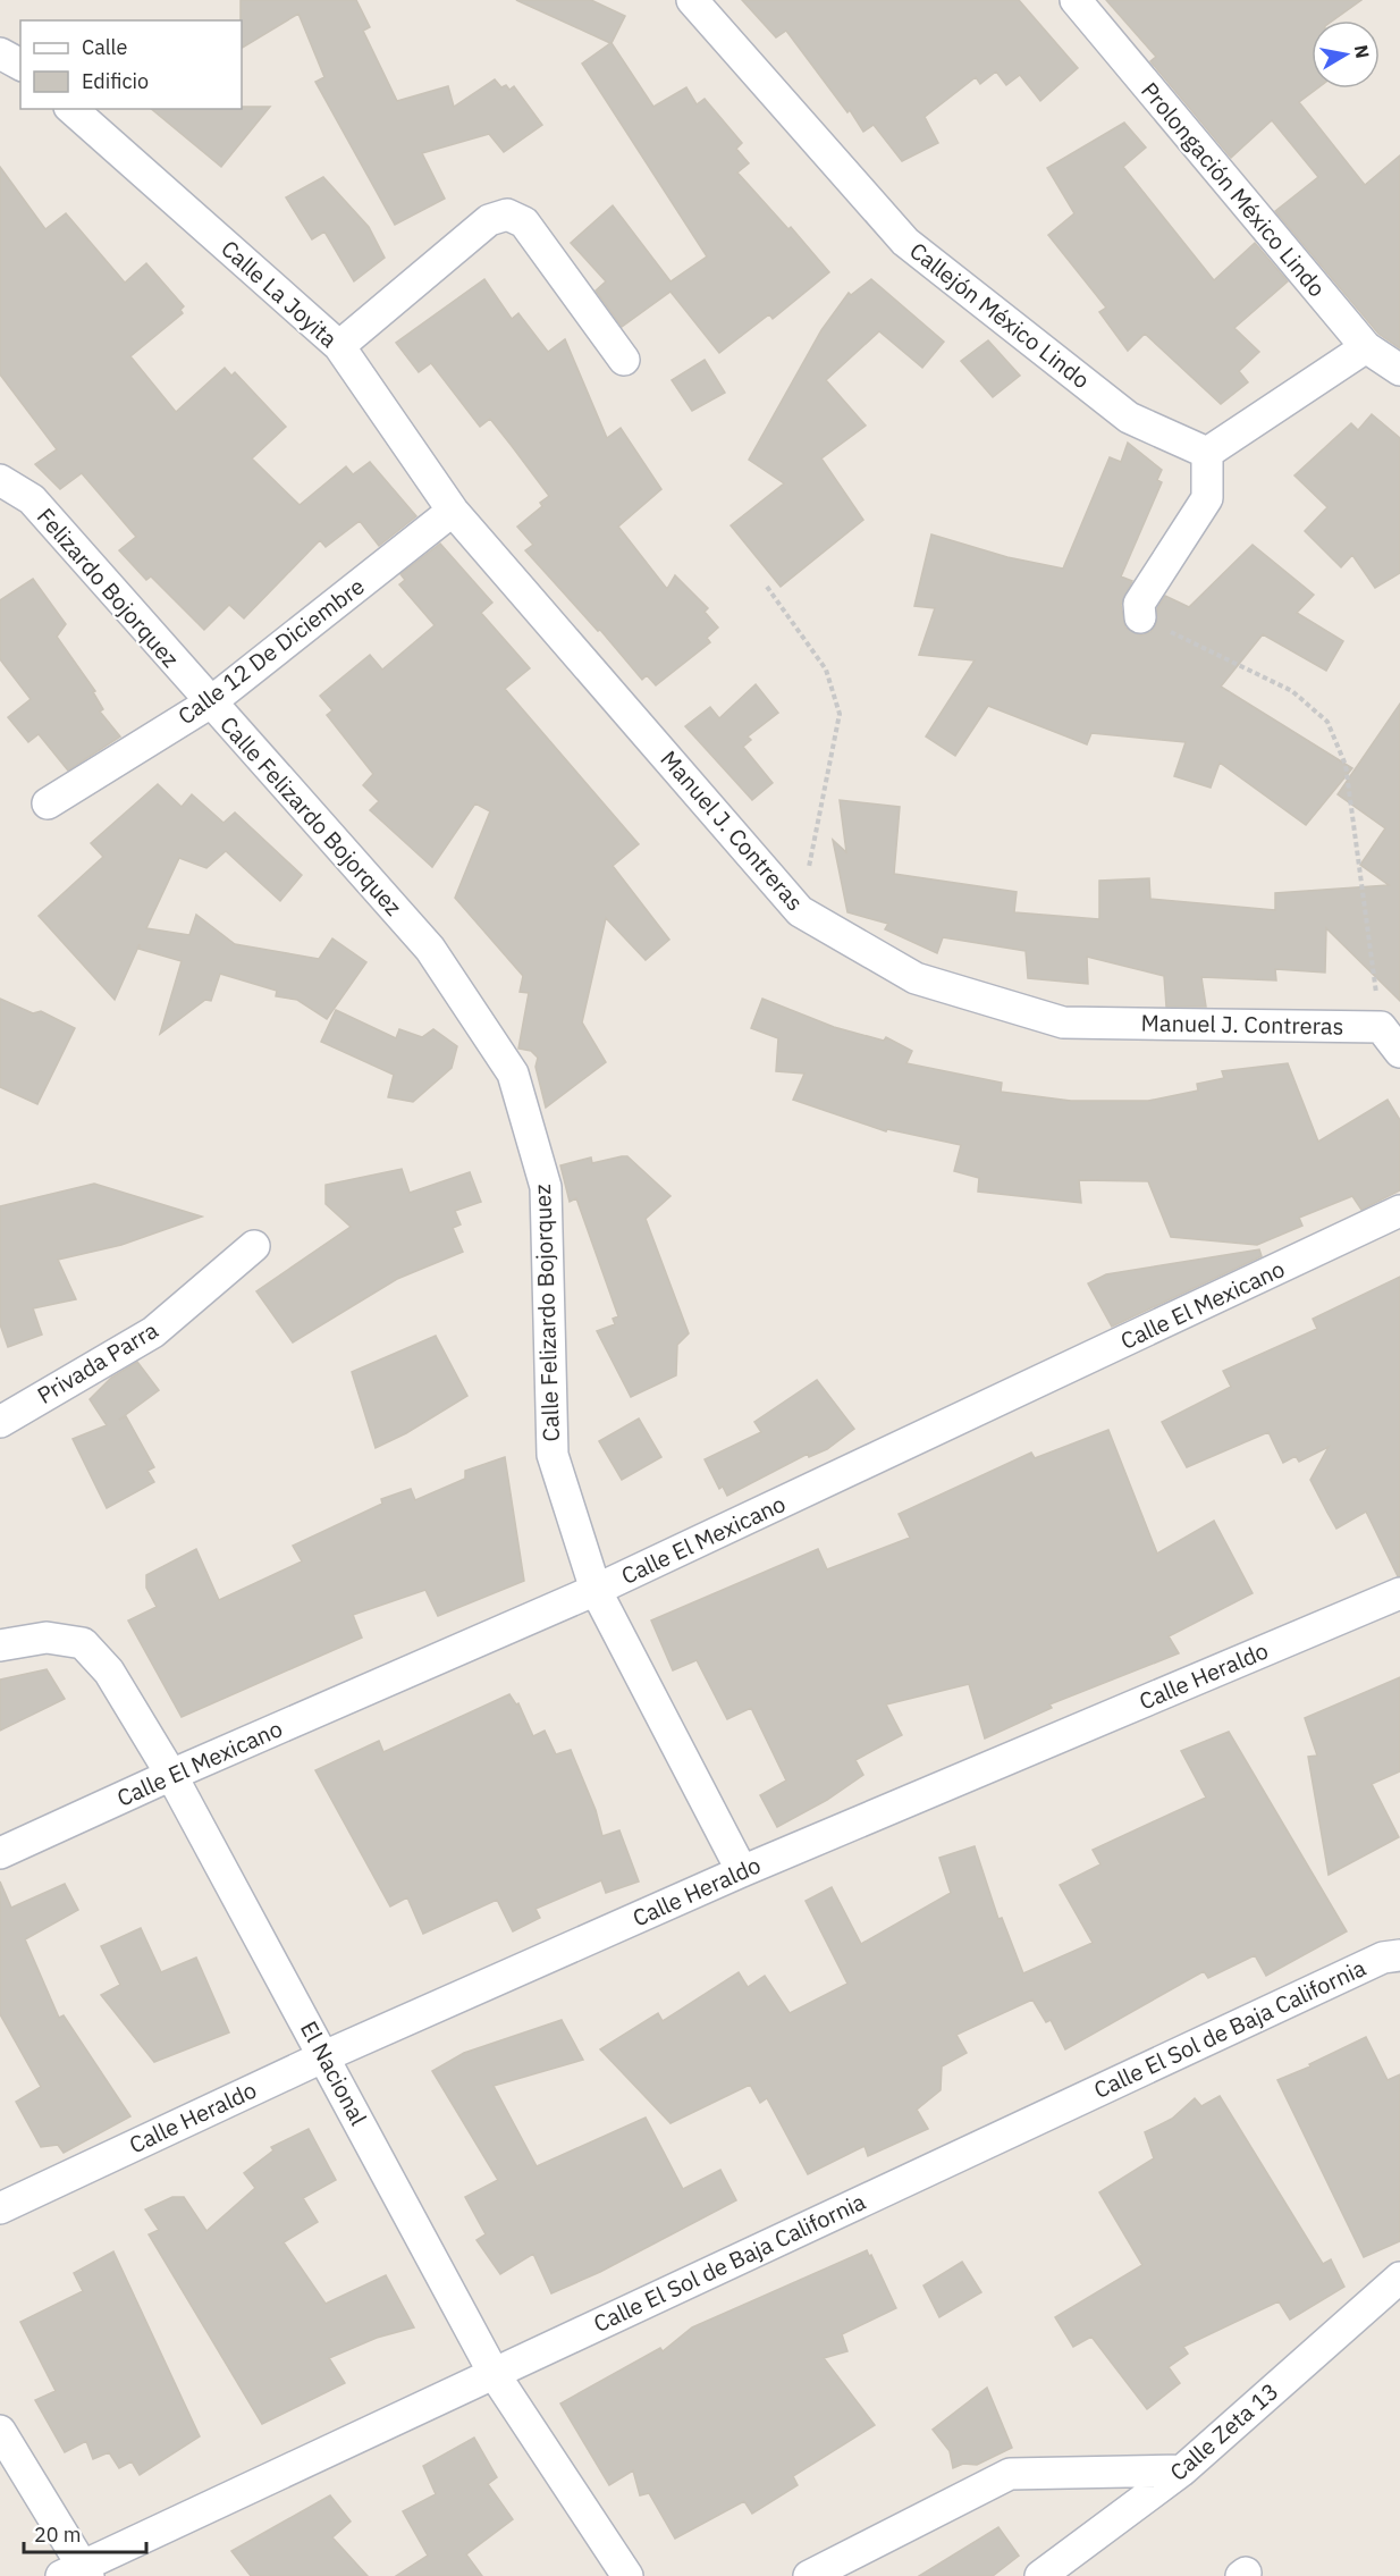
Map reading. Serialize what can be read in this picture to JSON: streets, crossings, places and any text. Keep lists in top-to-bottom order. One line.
{"streets":{"street":["Prolongación México Lindo","Calle La Joyita","Callejón México Lindo","Felizardo Bojorquez","Calle 12 De Diciembre","Calle Felizardo Bojorquez","Manuel J. Contreras","Calle El Mexicano","Privada Parra","Calle Heraldo","Calle El Sol de Baja California","El Nacional","Calle Zeta 13"]},"crossings":[["Calle La Joyita","Calle 12 De Diciembre"],["Calle La Joyita","Manuel J. Contreras"],["Felizardo Bojorquez","Calle 12 De Diciembre"],["Felizardo Bojorquez","Calle Felizardo Bojorquez"],["Calle 12 De Diciembre","Calle Felizardo Bojorquez"],["Calle 12 De Diciembre","Manuel J. Contreras"],["Calle Felizardo Bojorquez","Calle El Mexicano"],["Calle Felizardo Bojorquez","Calle Heraldo"],["Calle El Mexicano","El Nacional"],["Calle Heraldo","El Nacional"],["Calle El Sol de Baja California","El Nacional"]],"legend":["Calle","Edificio"],"scale_bar":"20 m","north":"right"}
